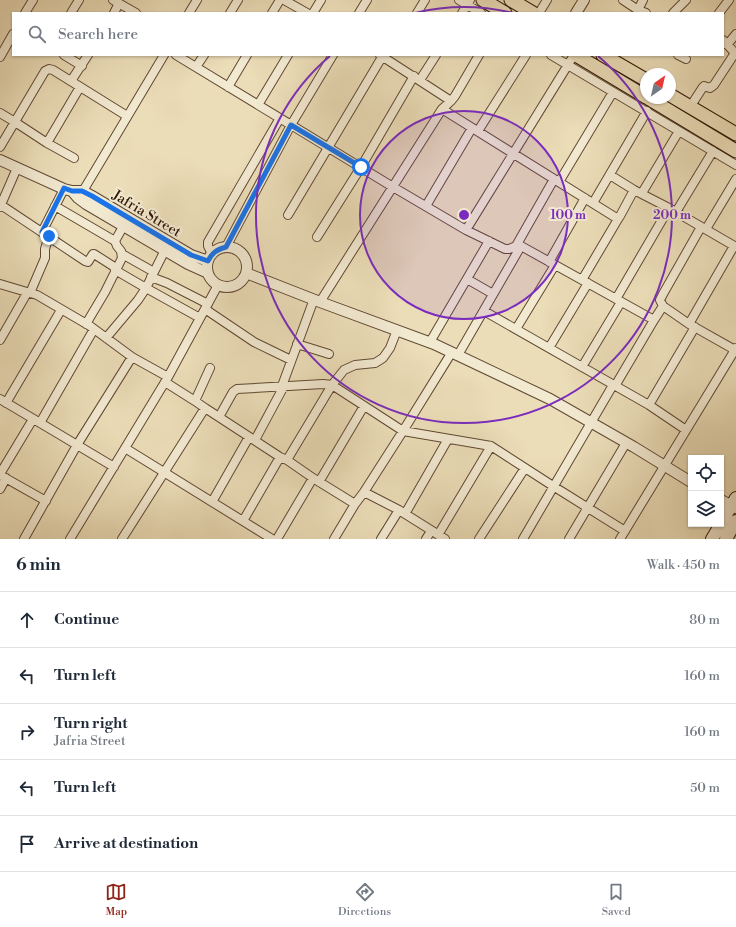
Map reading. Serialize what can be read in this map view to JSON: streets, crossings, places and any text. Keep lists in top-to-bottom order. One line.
{"streets":{"street":["Jafria Street"]},"north":"top right","page":{"search":"Search here","heading":["6 min","Walk · 450 m"],"list":[["Continue","80 m"],["Turn left","160 m"],["Turn right","Jafria Street","160 m"],["Turn left","50 m"],"Arrive at destination"],"nav":["Map","Directions","Saved"]},"rings":["100 m","200 m"]}
